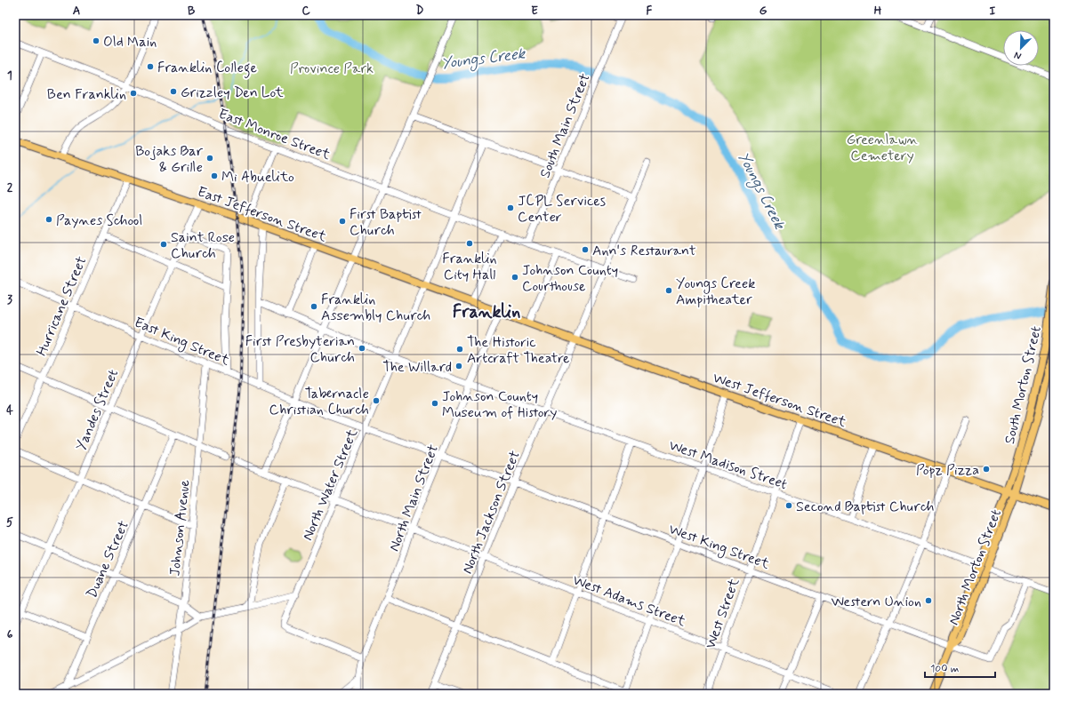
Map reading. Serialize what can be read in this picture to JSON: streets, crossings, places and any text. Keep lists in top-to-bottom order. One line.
{"streets":{"main road":["East Jefferson Street","South Morton Street","West Jefferson Street","North Morton Street"],"street":["South Main Street","East Monroe Street","Hurricane Street","East King Street","Yandes Street","West Madison Street","North Water Street","North Main Street","North Jackson Street","Johnson Avenue","West King Street","Duane Street","West Adams Street","West Street"]},"crossings":[["South Main Street","East Monroe Street"],["East Monroe Street","North Water Street"],["East Monroe Street","North Jackson Street"],["East Jefferson Street","Hurricane Street"],["East Jefferson Street","West Jefferson Street"],["East Jefferson Street","Yandes Street"],["East Jefferson Street","North Water Street"],["East Jefferson Street","North Main Street"],["Hurricane Street","East King Street"],["East King Street","Yandes Street"],["East King Street","North Water Street"],["East King Street","North Main Street"],["East King Street","Johnson Avenue"],["East King Street","West King Street"],["South Morton Street","West Jefferson Street"],["South Morton Street","North Morton Street"],["West Jefferson Street","North Main Street"],["West Jefferson Street","North Jackson Street"],["West Jefferson Street","North Morton Street"],["West Jefferson Street","West Street"],["West Madison Street","North Water Street"],["West Madison Street","North Main Street"],["West Madison Street","North Jackson Street"],["West Madison Street","North Morton Street"],["West Madison Street","West Street"],["North Water Street","North Main Street"],["North Water Street","West Adams Street"],["North Main Street","West King Street"],["North Main Street","West Adams Street"],["North Jackson Street","West King Street"],["North Jackson Street","West Adams Street"],["West King Street","North Morton Street"],["West King Street","West Street"],["West Adams Street","West Street"]],"districts":["Franklin"],"water":["Youngs Creek"],"parks":["Province Park","Greenlawn Cemetery"],"places":["Old Main","Franklin College","Grizzley Den Lot","Ben Franklin","Bojaks Bar & Grille","Mi Abuelito","JCPL Services Center","Paynes School","First Baptist Church","Franklin City Hall","Saint Rose Church","Ann's Restaurant","Johnson County Courthouse","Youngs Creek Ampitheater","Franklin Assembly Church","First Presbyterian Church","The Historic Artcraft Theatre","The Willard","Tabernacle Christian Church","Johnson County Museum of History","Popz Pizza","Second Baptist Church","Western Union"],"scale_bar":"100 m","north":"bottom left","grid":{"columns":["A","B","C","D","E","F","G","H","I"],"rows":["1","2","3","4","5","6"]}}
